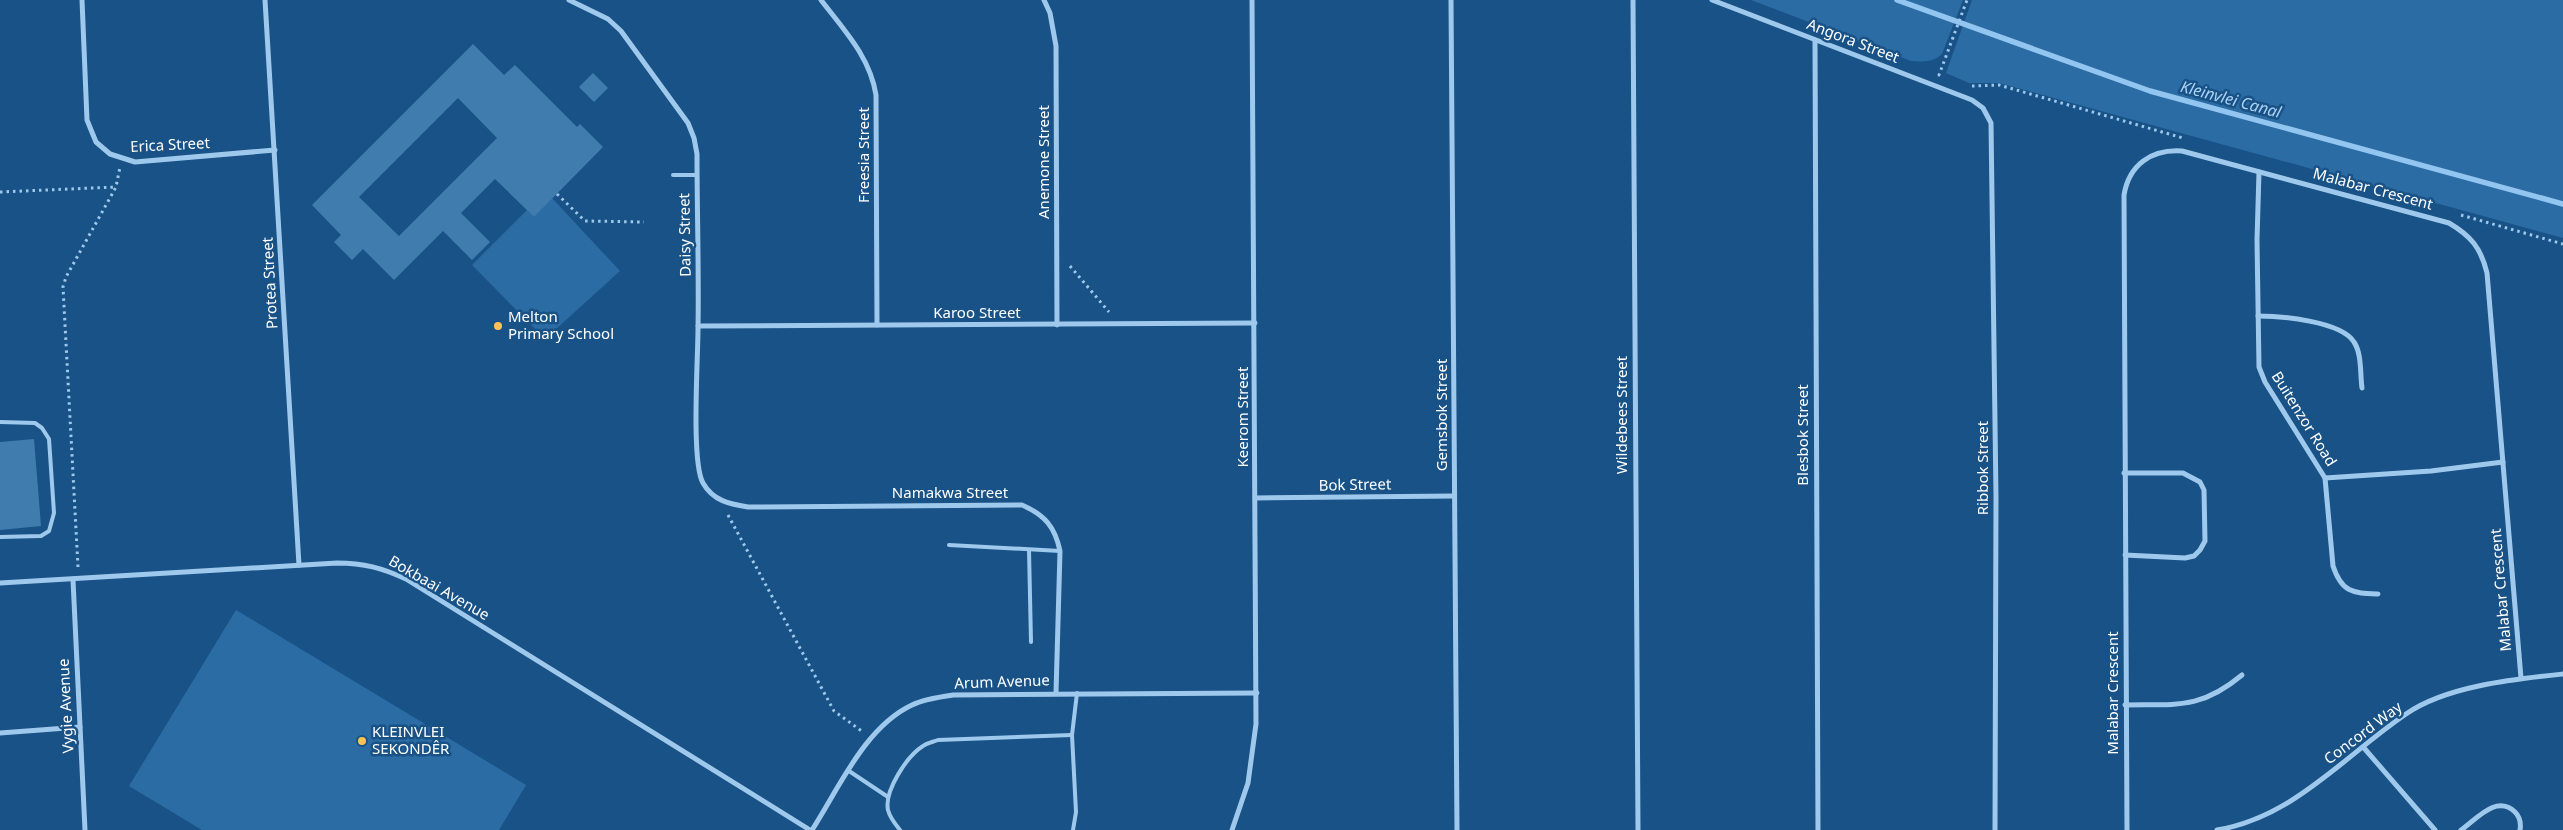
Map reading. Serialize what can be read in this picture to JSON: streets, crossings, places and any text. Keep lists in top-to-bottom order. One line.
{"streets":{"street":["Angora Street","Erica Street","Freesia Street","Anemone Street","Malabar Crescent","Daisy Street","Protea Street","Karoo Street","Gemsbok Street","Wildebees Street","Keerom Street","Buitenzor Road","Blesbok Street","Ribbok Street","Bok Street","Namakwa Street","Bokbaai Avenue","Arum Avenue","Vygie Avenue","Concord Way"]},"crossings":[["Angora Street","Blesbok Street"],["Angora Street","Ribbok Street"],["Erica Street","Protea Street"],["Freesia Street","Karoo Street"],["Anemone Street","Karoo Street"],["Malabar Crescent","Buitenzor Road"],["Malabar Crescent","Concord Way"],["Daisy Street","Karoo Street"],["Daisy Street","Namakwa Street"],["Protea Street","Bokbaai Avenue"],["Karoo Street","Keerom Street"],["Gemsbok Street","Bok Street"],["Keerom Street","Bok Street"],["Keerom Street","Arum Avenue"],["Namakwa Street","Arum Avenue"],["Bokbaai Avenue","Arum Avenue"],["Bokbaai Avenue","Vygie Avenue"]],"water":["Kleinvlei Canal"],"places":["Melton Primary School","KLEINVLEI SEKONDÊR"]}
